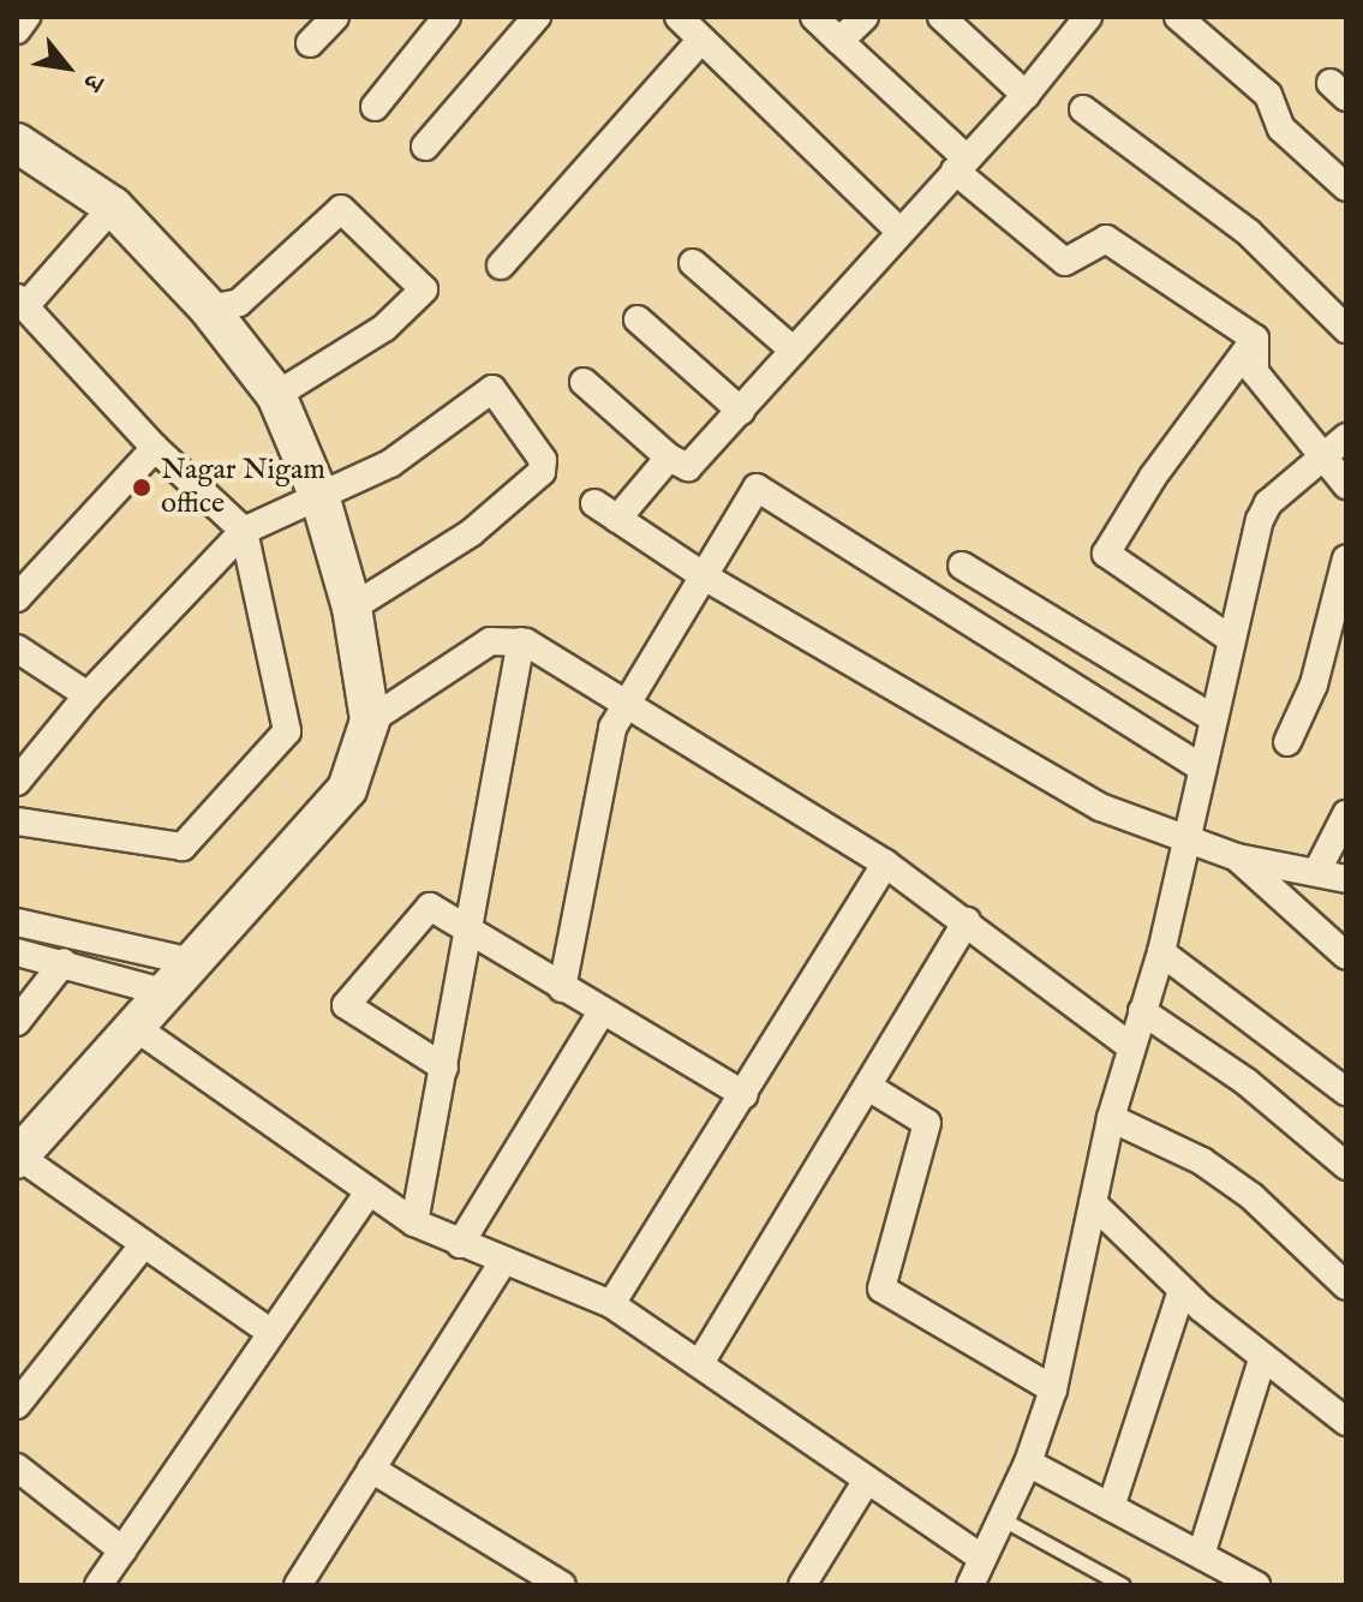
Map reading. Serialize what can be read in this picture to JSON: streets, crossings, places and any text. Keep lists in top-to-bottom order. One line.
{"places":["Nagar Nigam office"],"north":"bottom right"}
